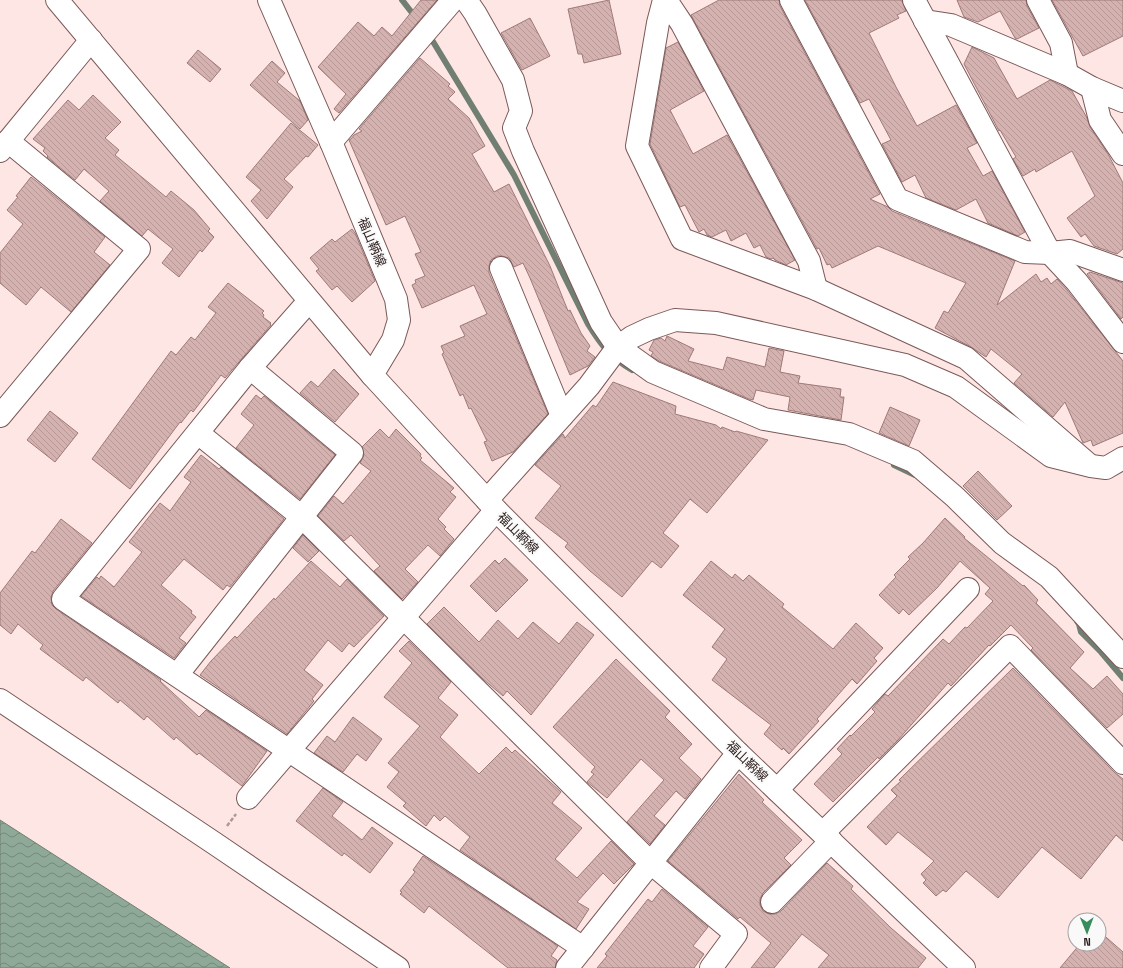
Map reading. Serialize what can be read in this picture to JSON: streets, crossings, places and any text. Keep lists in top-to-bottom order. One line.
{"streets":{"street":["福山鞆線"]},"north":"bottom"}
